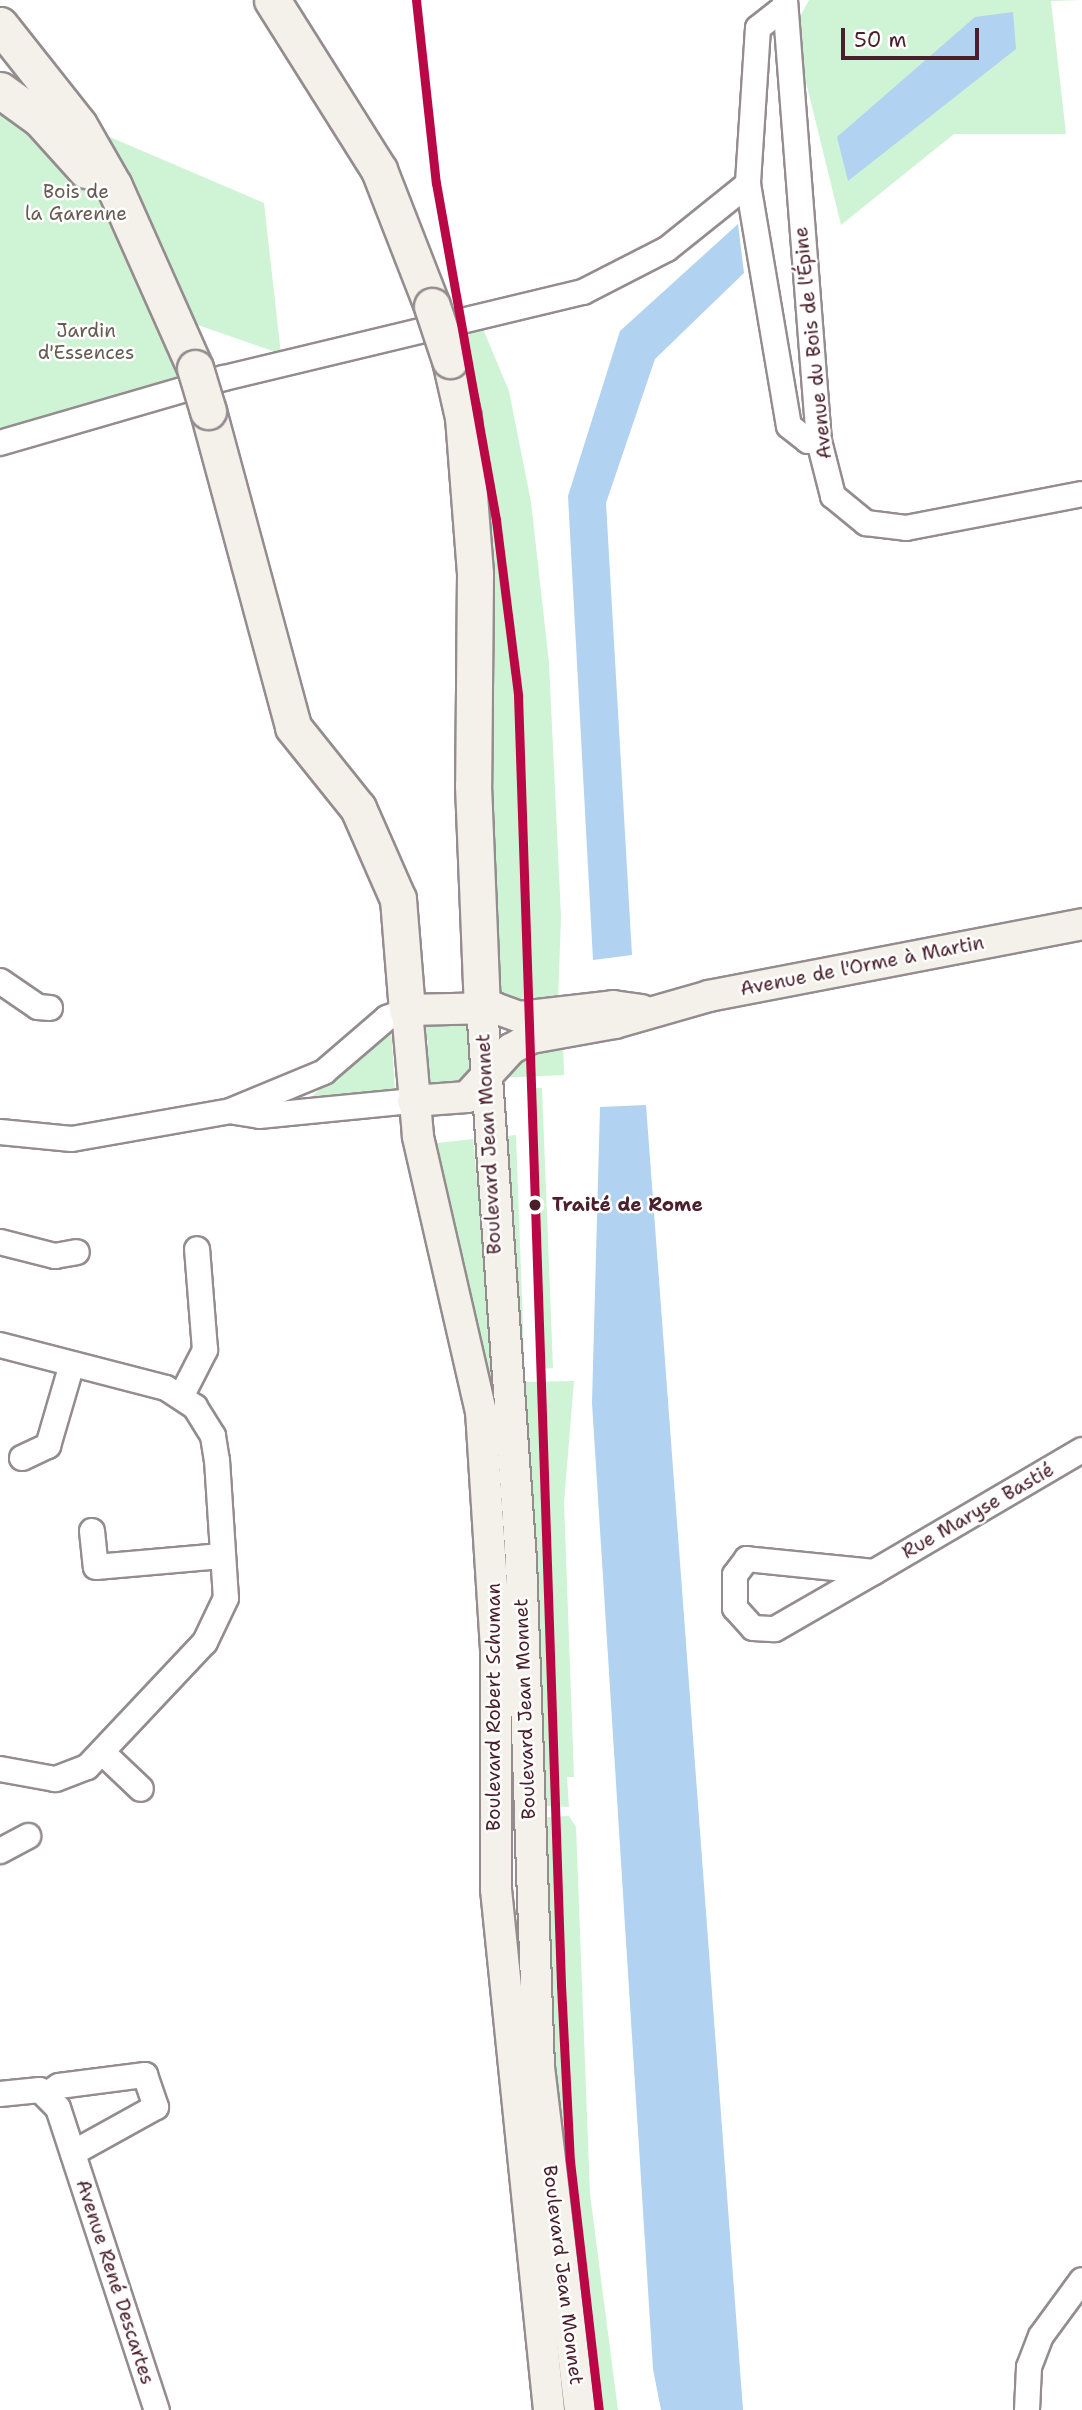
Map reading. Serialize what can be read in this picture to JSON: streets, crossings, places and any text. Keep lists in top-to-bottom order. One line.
{"streets":{"main road":["Avenue de l'Orme à Martin","Boulevard Jean Monnet","Boulevard Robert Schuman"],"street":["Avenue du Bois de l'Épine","Rue Maryse Bastié","Avenue René Descartes"]},"crossings":[["Avenue de l'Orme à Martin","Boulevard Jean Monnet"],["Avenue de l'Orme à Martin","Boulevard Robert Schuman"]],"parks":["Bois de la Garenne","Jardin d'Essences"],"places":["Traité de Rome"],"scale_bar":"50 m"}
